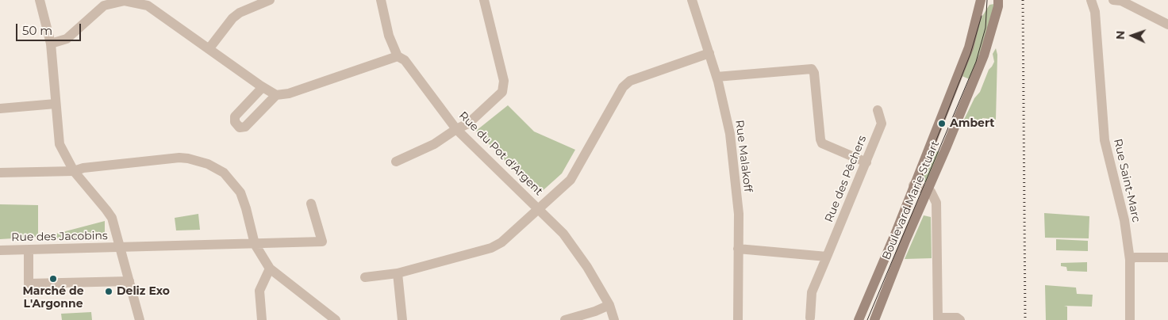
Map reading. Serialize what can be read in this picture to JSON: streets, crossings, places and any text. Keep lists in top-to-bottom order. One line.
{"streets":{"main road":["Boulevard Marie Stuart"],"street":["Rue du Pot d'Argent","Rue Malakoff","Rue des Pêchers","Rue Saint-Marc","Rue des Jacobins"]},"places":["Ambert","Marché de L'Argonne","Deliz Exo"],"scale_bar":"50 m","north":"left"}
